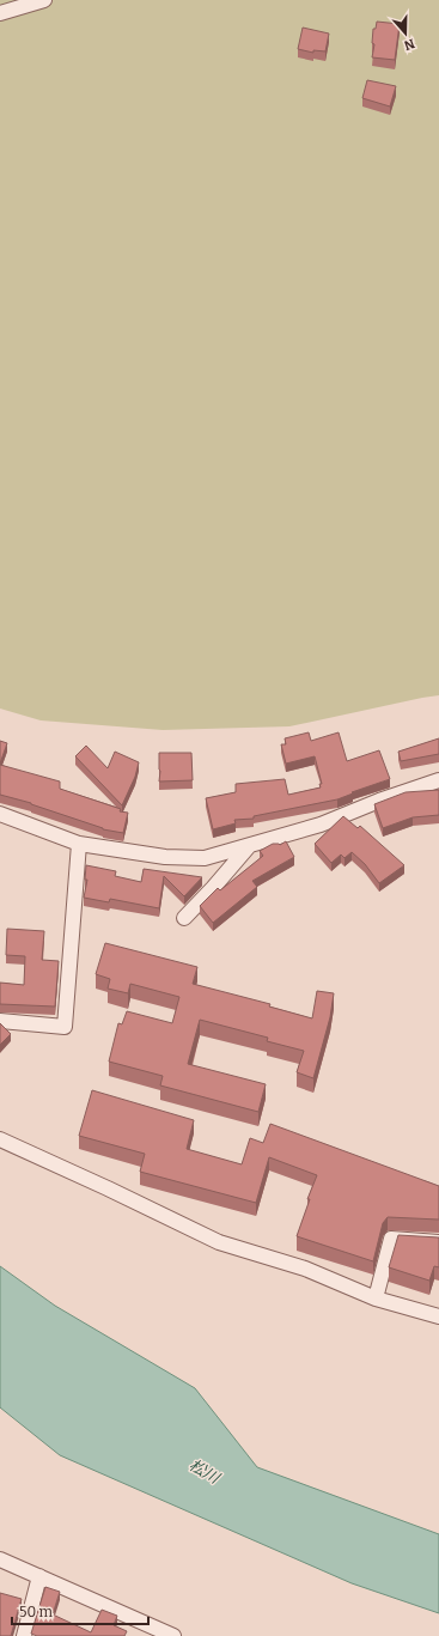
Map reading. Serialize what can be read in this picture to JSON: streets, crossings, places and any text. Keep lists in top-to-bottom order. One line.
{"water":["松川"],"scale_bar":"50 m","north":"bottom"}
